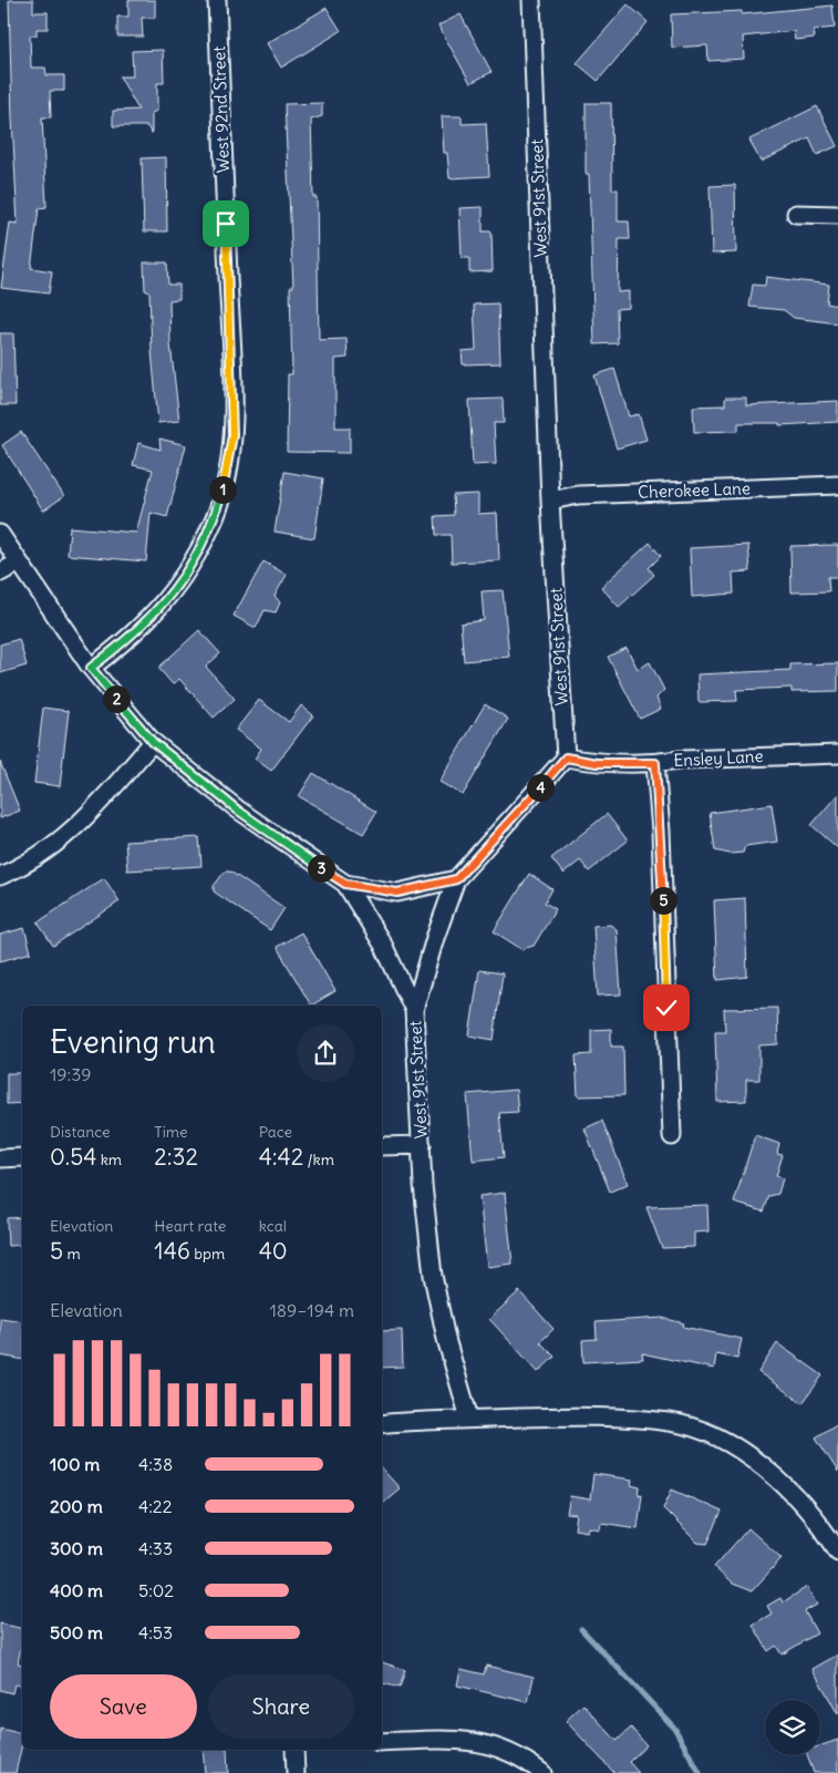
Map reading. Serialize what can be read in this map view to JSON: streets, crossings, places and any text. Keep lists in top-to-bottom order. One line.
{"streets":{"street":["West 92nd Street","West 91st Street","Cherokee Lane","Ensley Lane"]},"crossings":[["West 91st Street","Cherokee Lane"],["West 91st Street","Ensley Lane"]],"page":{"pins":["1","2","4","3","5"],"heading":["Evening run","19:39"],"stats":[["Distance","0.54 km"],["Time","2:32"],["Pace","4:42 /km"],["Elevation","5 m"],["Heart rate","146 bpm"],["kcal","40"]],"chart":["Elevation","189–194 m"],"list":[{"name":"100 m","note":"4:38"},{"name":"200 m","note":"4:22"},{"name":"300 m","note":"4:33"},{"name":"400 m","note":"5:02"},{"name":"500 m","note":"4:53"}],"buttons":["Save","Share"]}}
